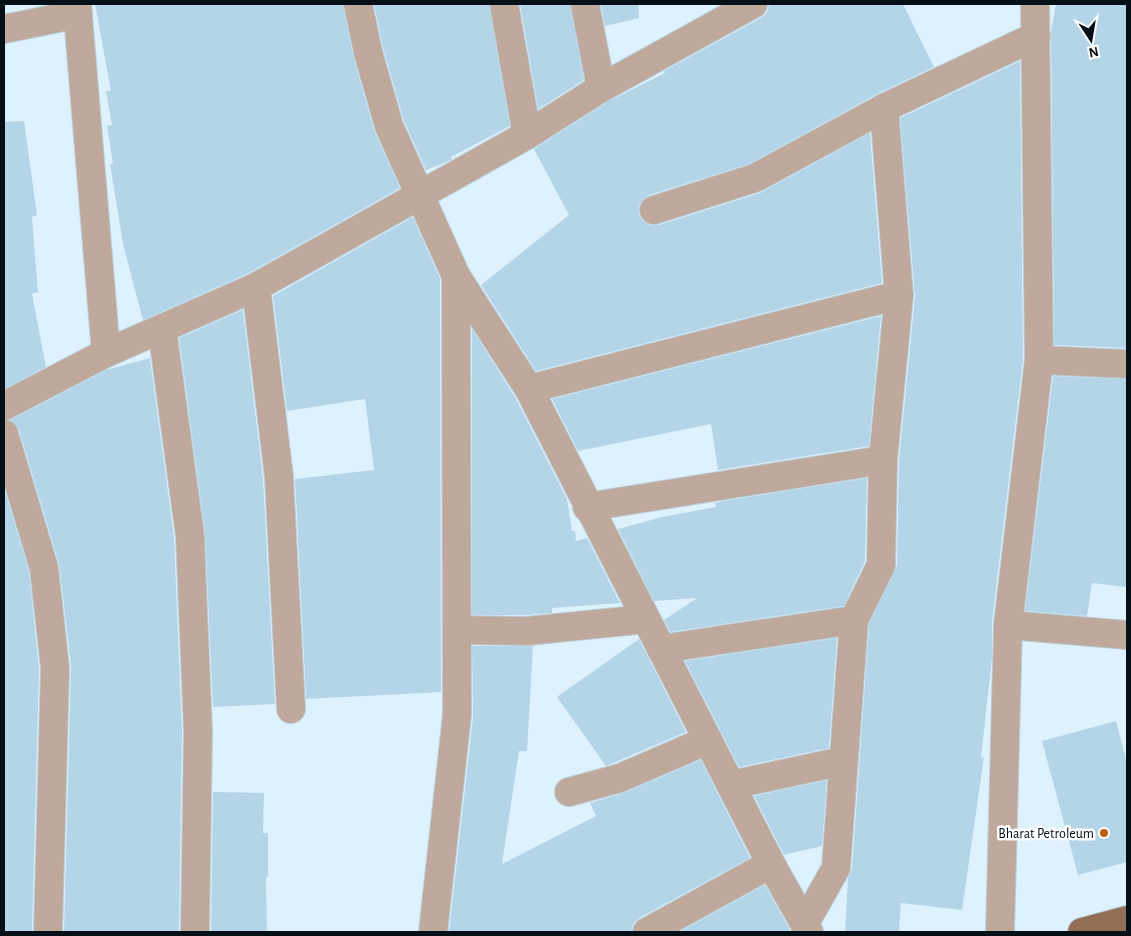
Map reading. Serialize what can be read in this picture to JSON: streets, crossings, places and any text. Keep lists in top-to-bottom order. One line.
{"places":["Bharat Petroleum"],"north":"bottom"}
